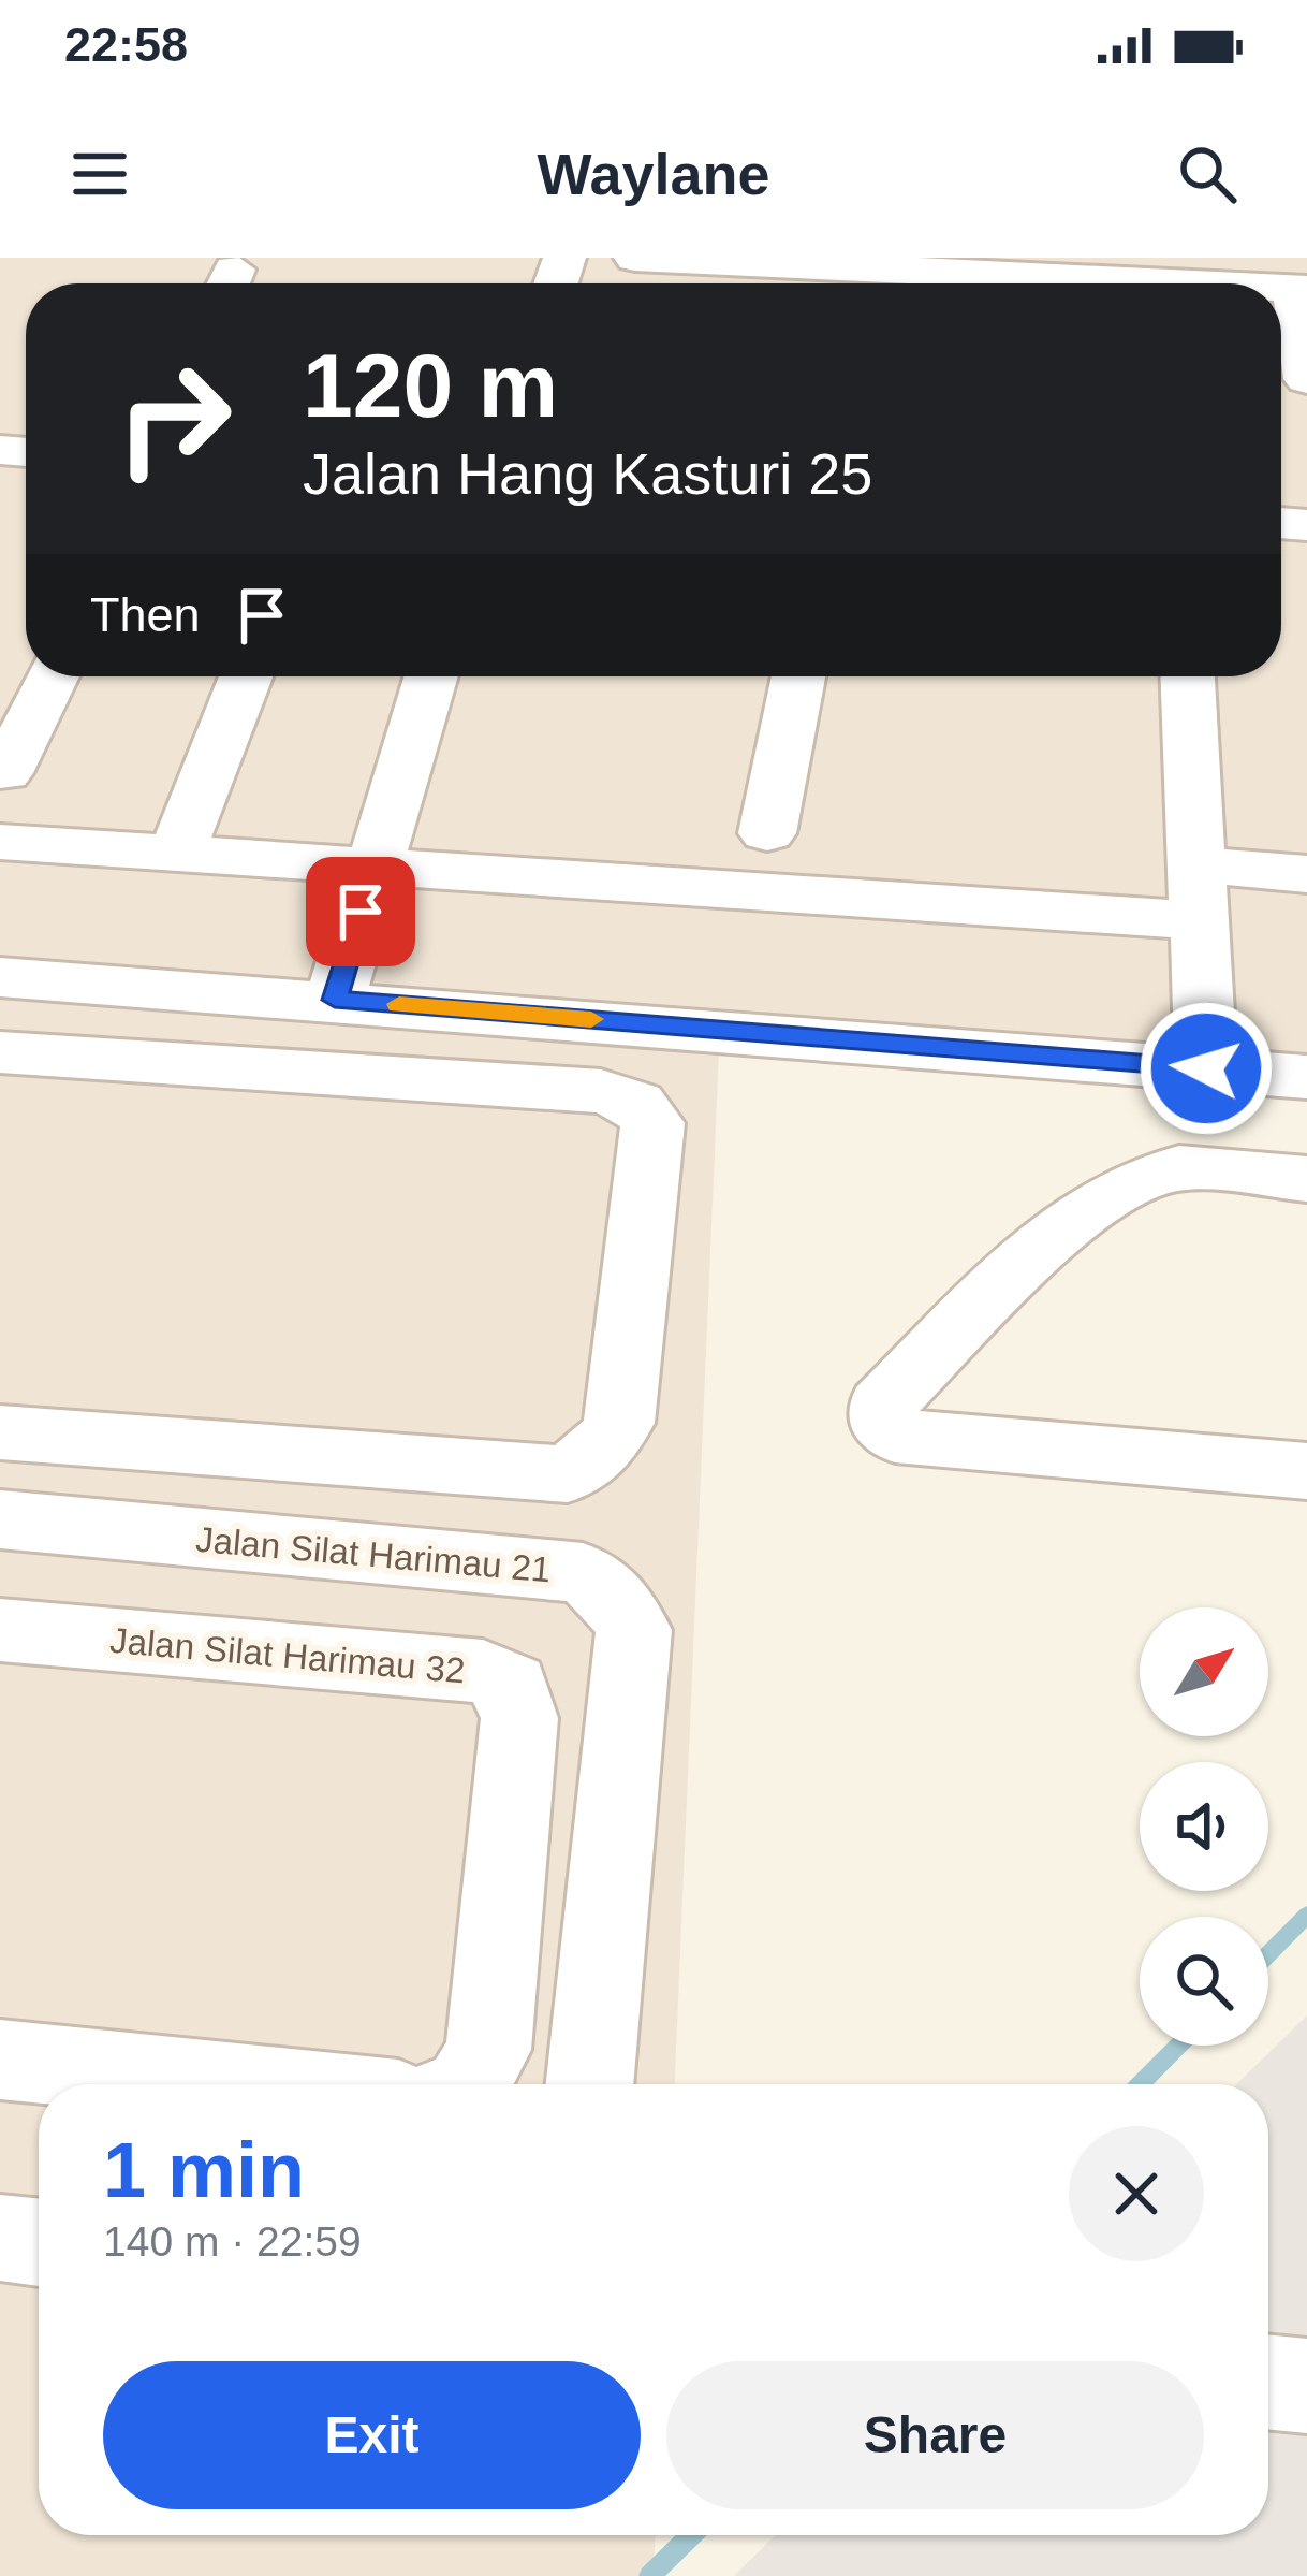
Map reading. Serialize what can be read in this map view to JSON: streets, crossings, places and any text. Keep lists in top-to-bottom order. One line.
{"streets":{"street":["Jalan Silat Harimau 21","Jalan Silat Harimau 32"]},"north":"top right","page":{"status":"22:58","header":"Waylane","turn":["120 m","Jalan Hang Kasturi 25"],"then":"Then","heading":["1 min","140 m · 22:59"],"buttons":["Exit","Share"]}}
